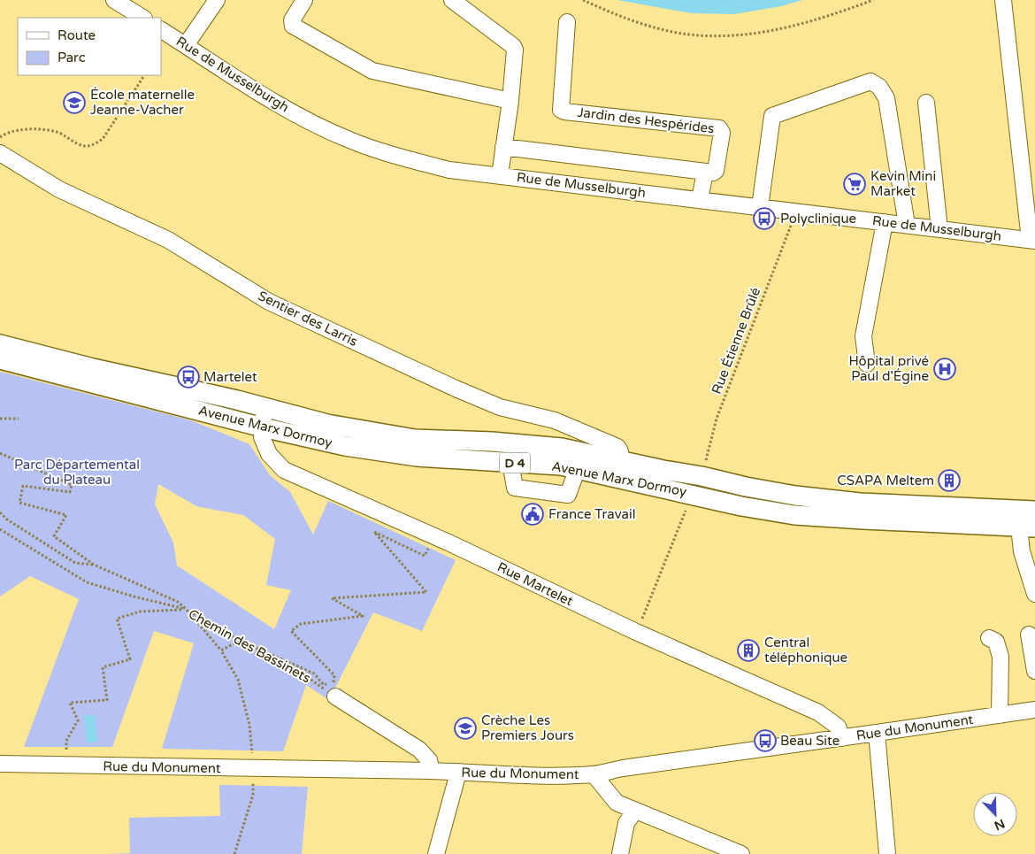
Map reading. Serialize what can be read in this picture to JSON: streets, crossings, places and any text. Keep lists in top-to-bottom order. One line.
{"streets":{"main road":["Avenue Marx Dormoy","D 4"],"street":["Rue de Musselburgh","Jardin des Hespérides","Sentier des Larris","Rue Martelet","Rue du Monument"],"path":["Rue Étienne Brûlé","Chemin des Bassinets"]},"crossings":[["Sentier des Larris","Avenue Marx Dormoy"],["Avenue Marx Dormoy","Rue Martelet"],["Rue Martelet","Rue du Monument"]],"parks":["Parc Départemental du Plateau"],"places":{"school or university":["École maternelle Jeanne-Vacher","Crèche Les Premiers Jours"],"supermarket":["Kevin Mini Market"],"bus stop":["Polyclinique","Martelet","Beau Site"],"hospital":["Hôpital privé Paul d'Égine"],"building":["CSAPA Meltem","Central téléphonique"],"public building":["France Travail"]},"legend":["Route","Parc"],"north":"bottom right"}
